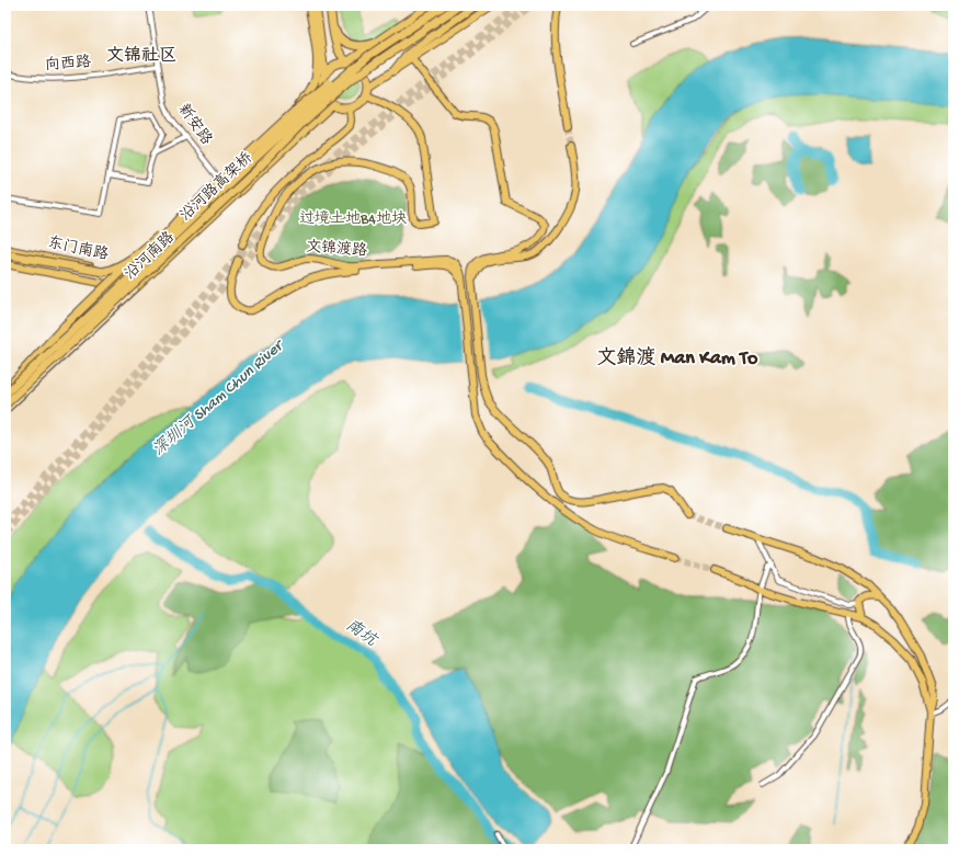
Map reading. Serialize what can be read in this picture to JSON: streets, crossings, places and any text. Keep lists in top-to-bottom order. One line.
{"streets":{"highway":["沿河路高架桥"],"main road":["东门南路","文锦渡路","沿河南路"],"street":["向西路","新安路"]},"crossings":[["向西路","新安路"],["新安路","沿河南路"],["沿河路高架桥","东门南路"],["沿河路高架桥","沿河南路"],["东门南路","沿河南路"],["文锦渡路","沿河南路"]],"districts":["文锦社区","文錦渡 Man Kam To"],"water":["深圳河 Sham Chun River","南坑"],"parks":["过境土地B4地块"]}
